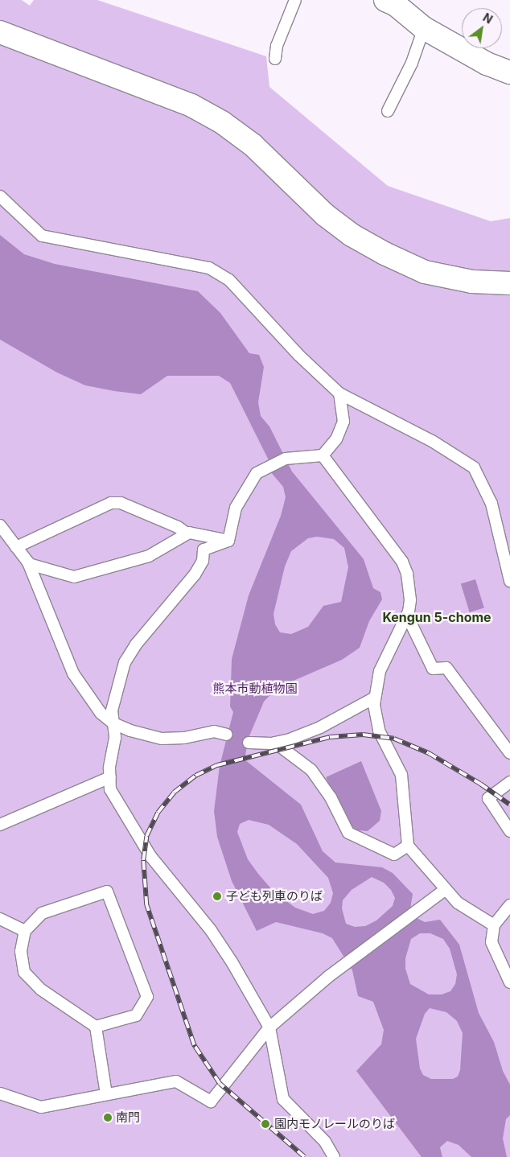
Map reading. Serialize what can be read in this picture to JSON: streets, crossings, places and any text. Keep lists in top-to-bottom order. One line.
{"districts":["Kengun 5-chome"],"parks":["熊本市動植物園"],"places":["子ども列車のりば","南門","園内モノレールのりば"],"north":"top right"}
